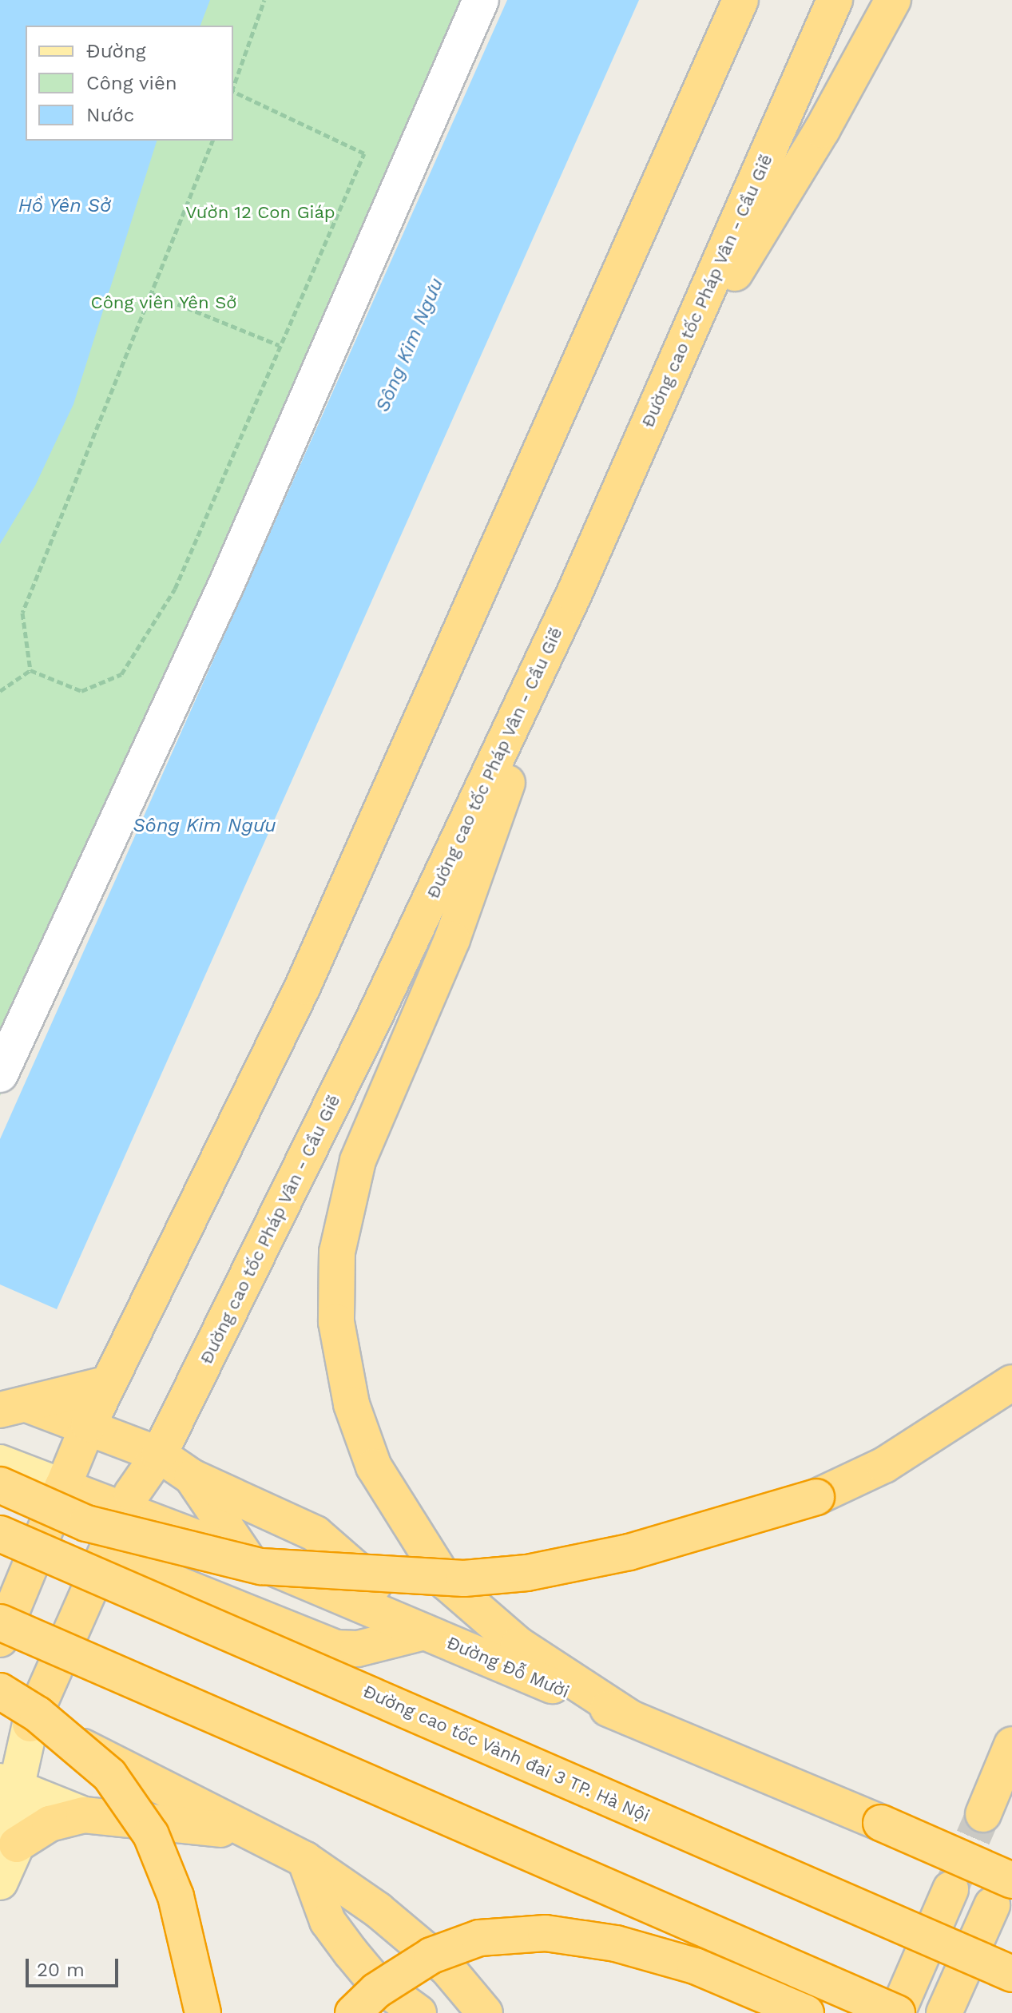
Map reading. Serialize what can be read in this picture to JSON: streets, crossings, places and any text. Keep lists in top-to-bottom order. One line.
{"streets":{"highway":["Đường cao tốc Pháp Vân - Cầu Giẽ","Đường Đỗ Mười","Đường cao tốc Vành đai 3 TP. Hà Nội"]},"crossings":[["Đường cao tốc Pháp Vân - Cầu Giẽ","Đường Đỗ Mười"]],"water":["Hồ Yên Sở","Sông Kim Ngưu"],"parks":["Vườn 12 Con Giáp","Công viên Yên Sở"],"legend":["Đường","Công viên","Nước"],"scale_bar":"20 m"}
